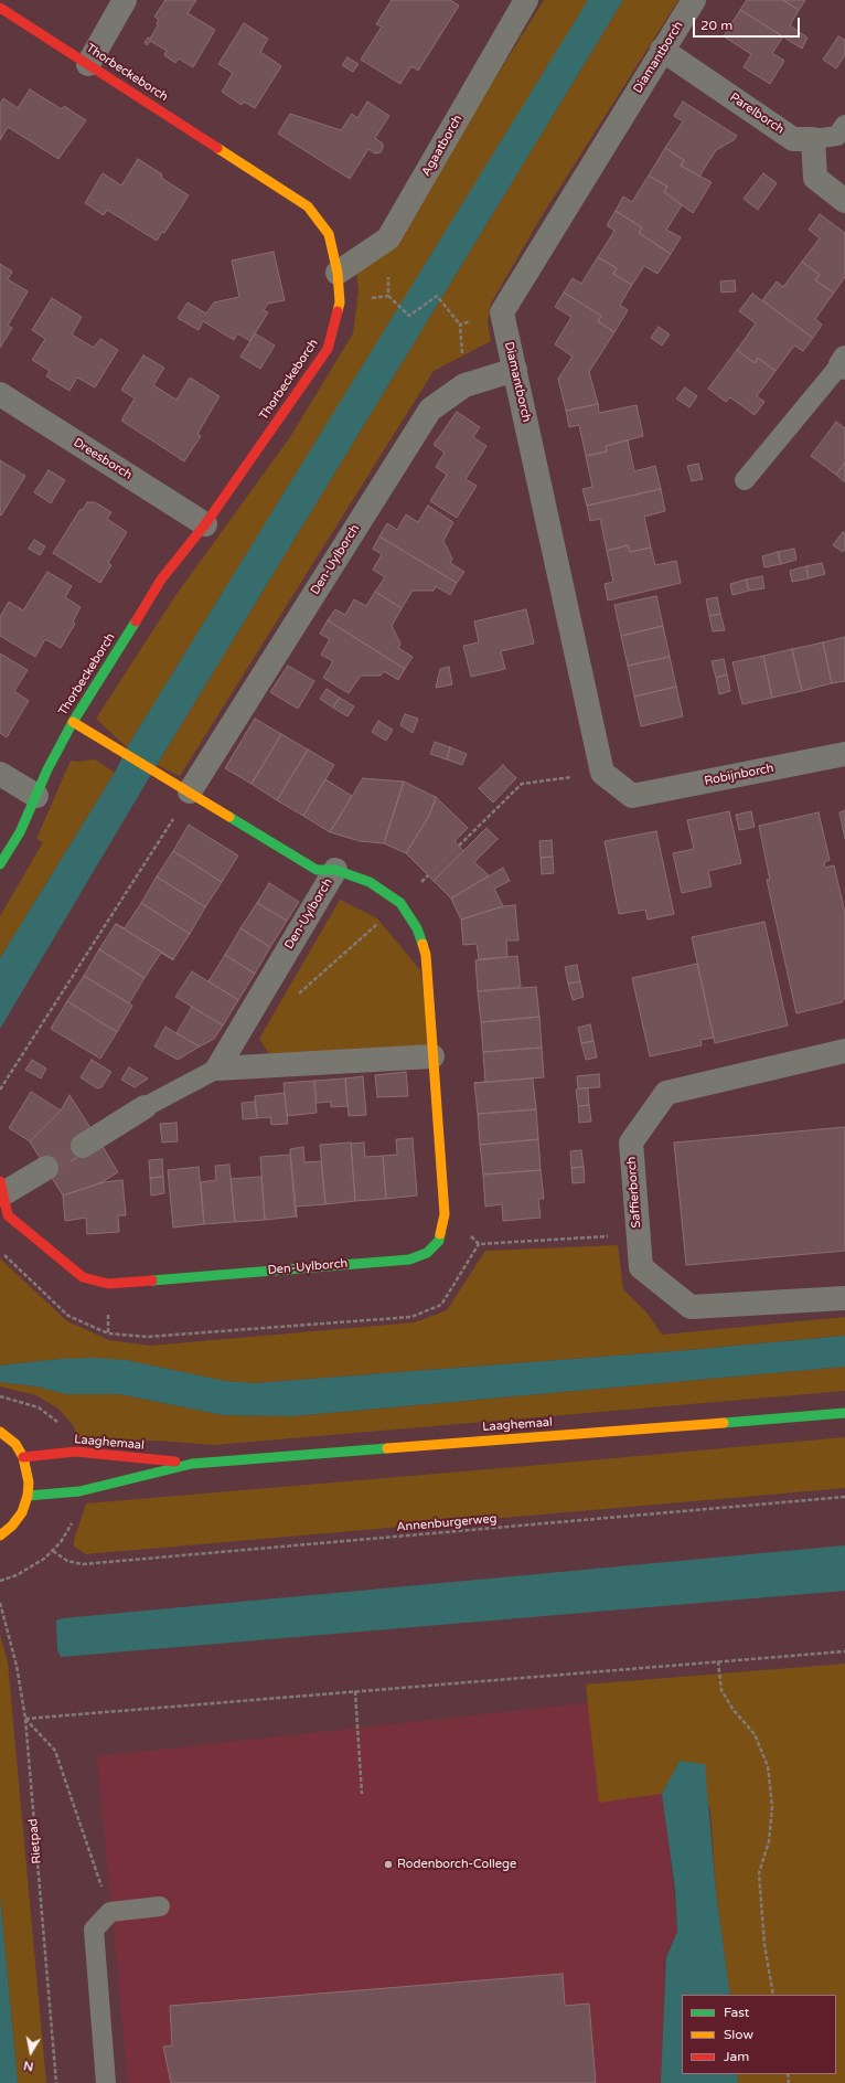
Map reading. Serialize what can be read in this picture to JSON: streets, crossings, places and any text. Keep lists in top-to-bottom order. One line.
{"streets":{"street":["Diamantborch","Thorbeckeborch","Parelborch","Agaatborch","Dreesborch","Den-Uylborch","Robijnborch","Saffierborch","Laaghemaal"],"path":["Annenburgerweg","Rietpad"]},"crossings":[["Diamantborch","Parelborch"],["Diamantborch","Den-Uylborch"],["Diamantborch","Robijnborch"],["Thorbeckeborch","Agaatborch"],["Thorbeckeborch","Dreesborch"],["Thorbeckeborch","Den-Uylborch"]],"places":["Rodenborch-College"],"legend":["Fast","Slow","Jam"],"scale_bar":"20 m","north":"bottom"}
